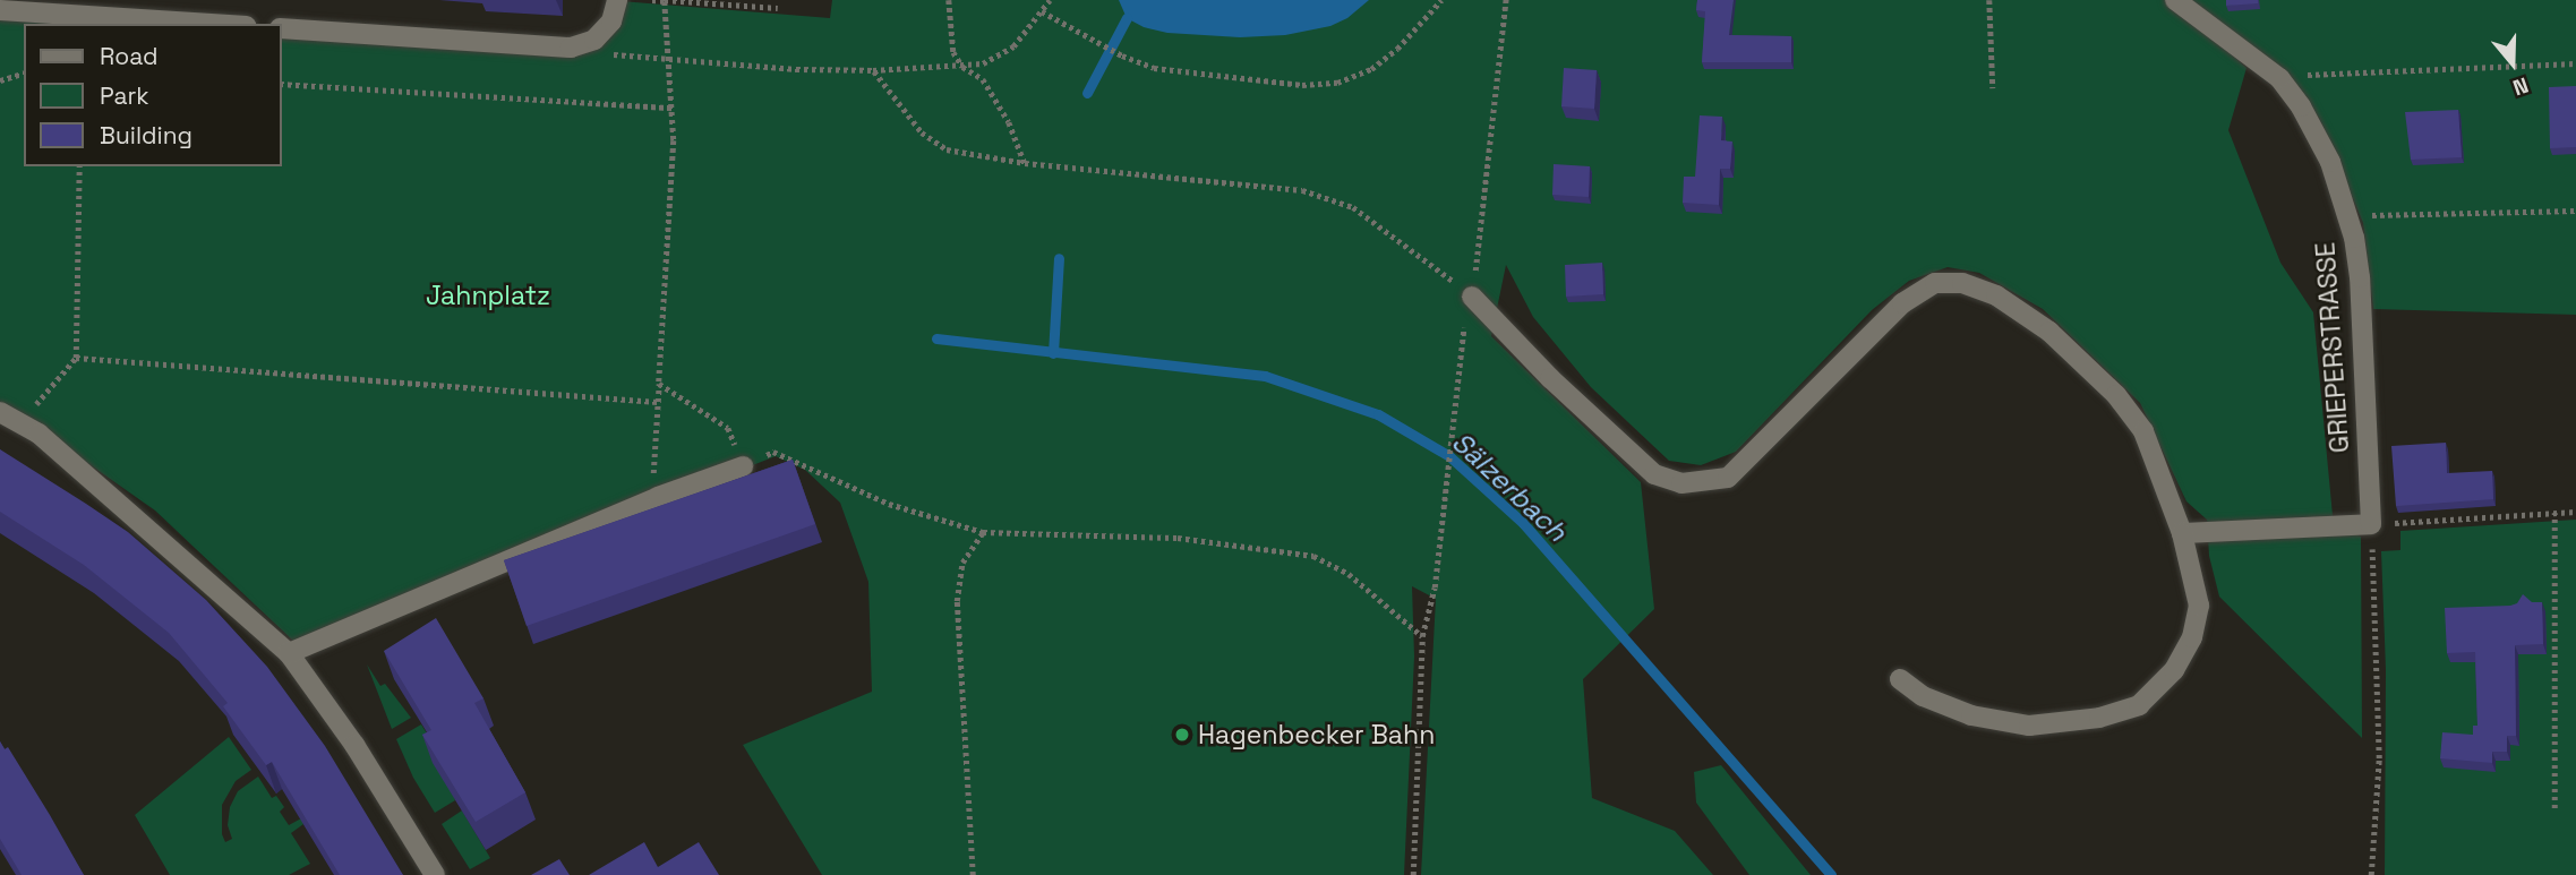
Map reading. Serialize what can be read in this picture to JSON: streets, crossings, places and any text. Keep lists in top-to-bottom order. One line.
{"streets":{"street":["GRIEPERSTRASSE"]},"water":["Sälzerbach"],"parks":["Jahnplatz"],"places":["Hagenbecker Bahn"],"legend":["Road","Park","Building"],"north":"bottom"}
